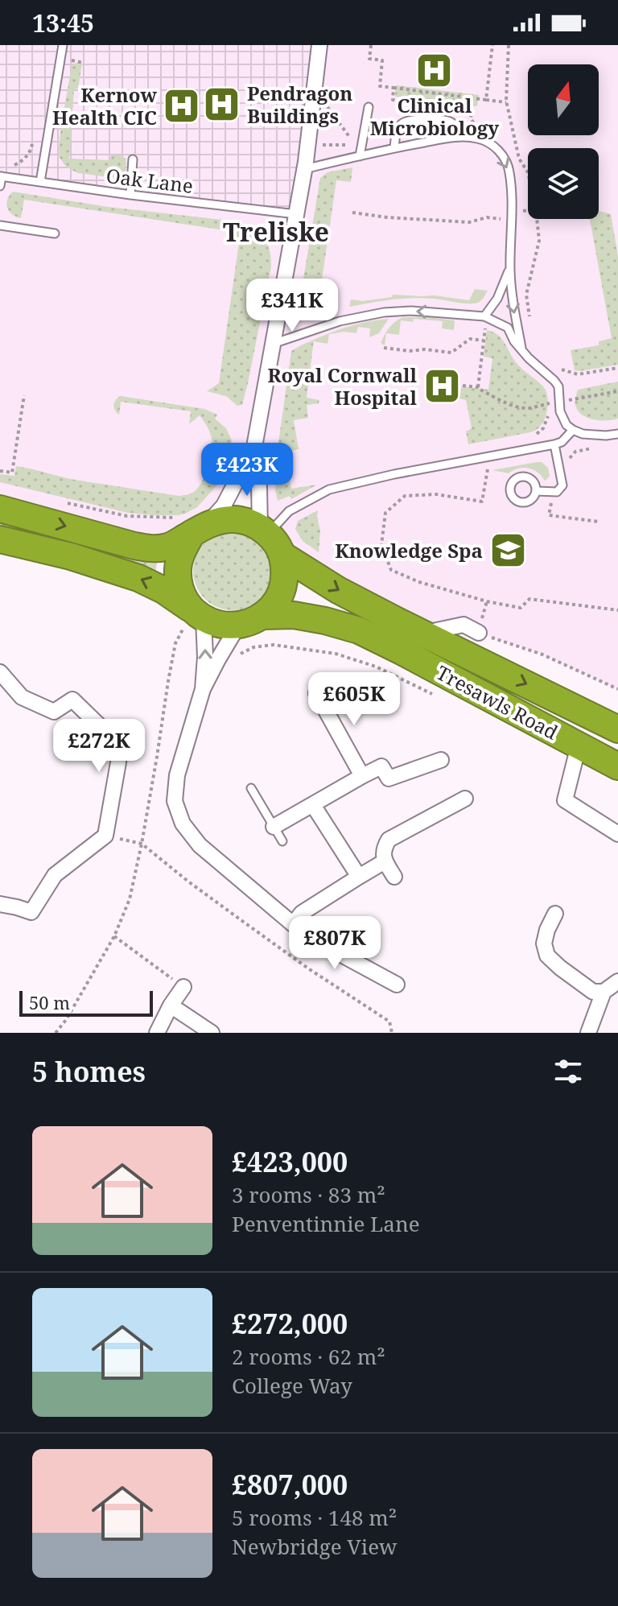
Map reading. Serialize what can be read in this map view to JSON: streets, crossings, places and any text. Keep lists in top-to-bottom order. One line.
{"streets":{"highway":["Tresawls Road"],"lane":["Oak Lane"]},"districts":["Treliske"],"places":{"hospital":["Clinical Microbiology","Pendragon Buildings","Kernow Health CIC","Royal Cornwall Hospital"],"school or university":["Knowledge Spa"]},"scale_bar":"50 m","north":"top","page":{"status":"13:45","price":["£341K","£423K","£605K","£272K","£807K"],"scale":"50 m","heading":"5 homes","list":[{"name":"£423,000","note":"3 rooms · 83 m² · Penventinnie Lane"},{"name":"£272,000","note":"2 rooms · 62 m² · College Way"},{"name":"£807,000","note":"5 rooms · 148 m² · Newbridge View"}]}}
